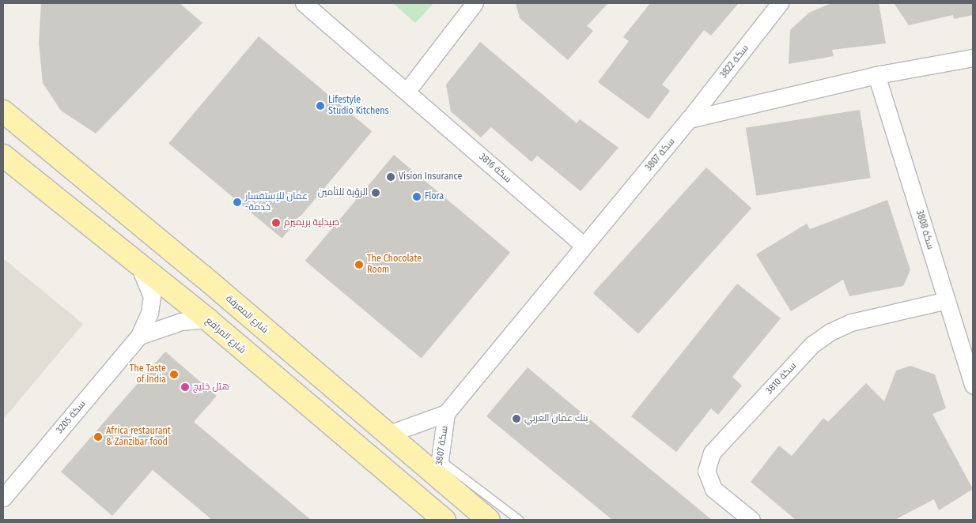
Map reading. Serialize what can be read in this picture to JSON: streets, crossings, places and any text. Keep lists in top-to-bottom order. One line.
{"streets":{"main road":["شارع المعرفة","شارع المرافع"],"street":["سكة 3822","سكة 3807","سكة 3816","سكة 3808","سكة 3810","سكة 3205"]},"crossings":[["سكة 3822","سكة 3807"],["سكة 3807","سكة 3816"],["سكة 3807","شارع المعرفة"],["سكة 3808","سكة 3810"],["شارع المرافع","سكة 3205"]],"places":["Lifestyle Studio Kitchens","Vision Insurance","الرؤية للتأمين","Flora","عمان للإستفسار -خدمة","صيدلية بريميرم","The Chocolate Room","The Taste of India","هتل خلیج","بنك عمان العربي","Africa restaurant & Zanzibar food"]}
